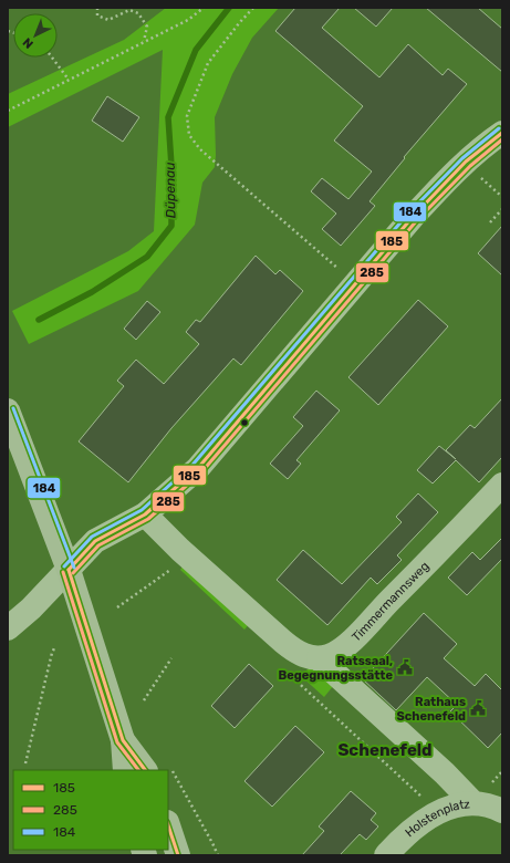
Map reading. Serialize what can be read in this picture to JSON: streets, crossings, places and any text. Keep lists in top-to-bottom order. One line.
{"streets":{"street":["Timmermannsweg","Holstenplatz"]},"crossings":[["Timmermannsweg","Holstenplatz"]],"districts":["Schenefeld"],"water":["Düpenau"],"places":{"public building":["Ratssaal, Begegnungsstätte","Rathaus Schenefeld"]},"lines":["transit line 184","transit line 185","transit line 285"],"legend":["185","285","184"],"north":"bottom left"}
